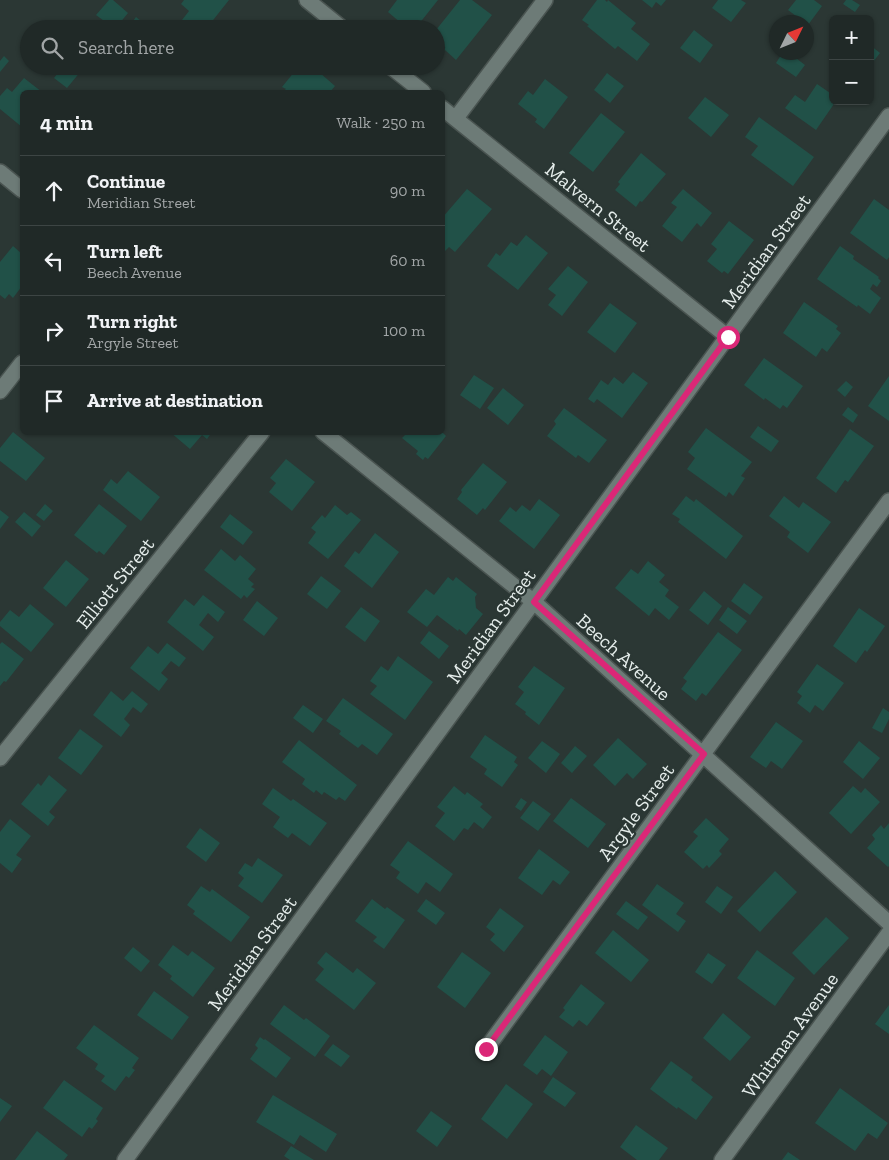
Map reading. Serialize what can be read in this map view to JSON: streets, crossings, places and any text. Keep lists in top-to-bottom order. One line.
{"streets":{"street":["Malvern Street","Meridian Street","Elliott Street","Beech Avenue","Argyle Street","Whitman Avenue"]},"crossings":[["Malvern Street","Meridian Street"],["Meridian Street","Beech Avenue"],["Beech Avenue","Argyle Street"]],"north":"top right","page":{"map_buttons":["+","−"],"search":"Search here","heading":["4 min","Walk · 250 m"],"list":[["Continue","Meridian Street","90 m"],["Turn left","Beech Avenue","60 m"],["Turn right","Argyle Street","100 m"],"Arrive at destination"]}}
